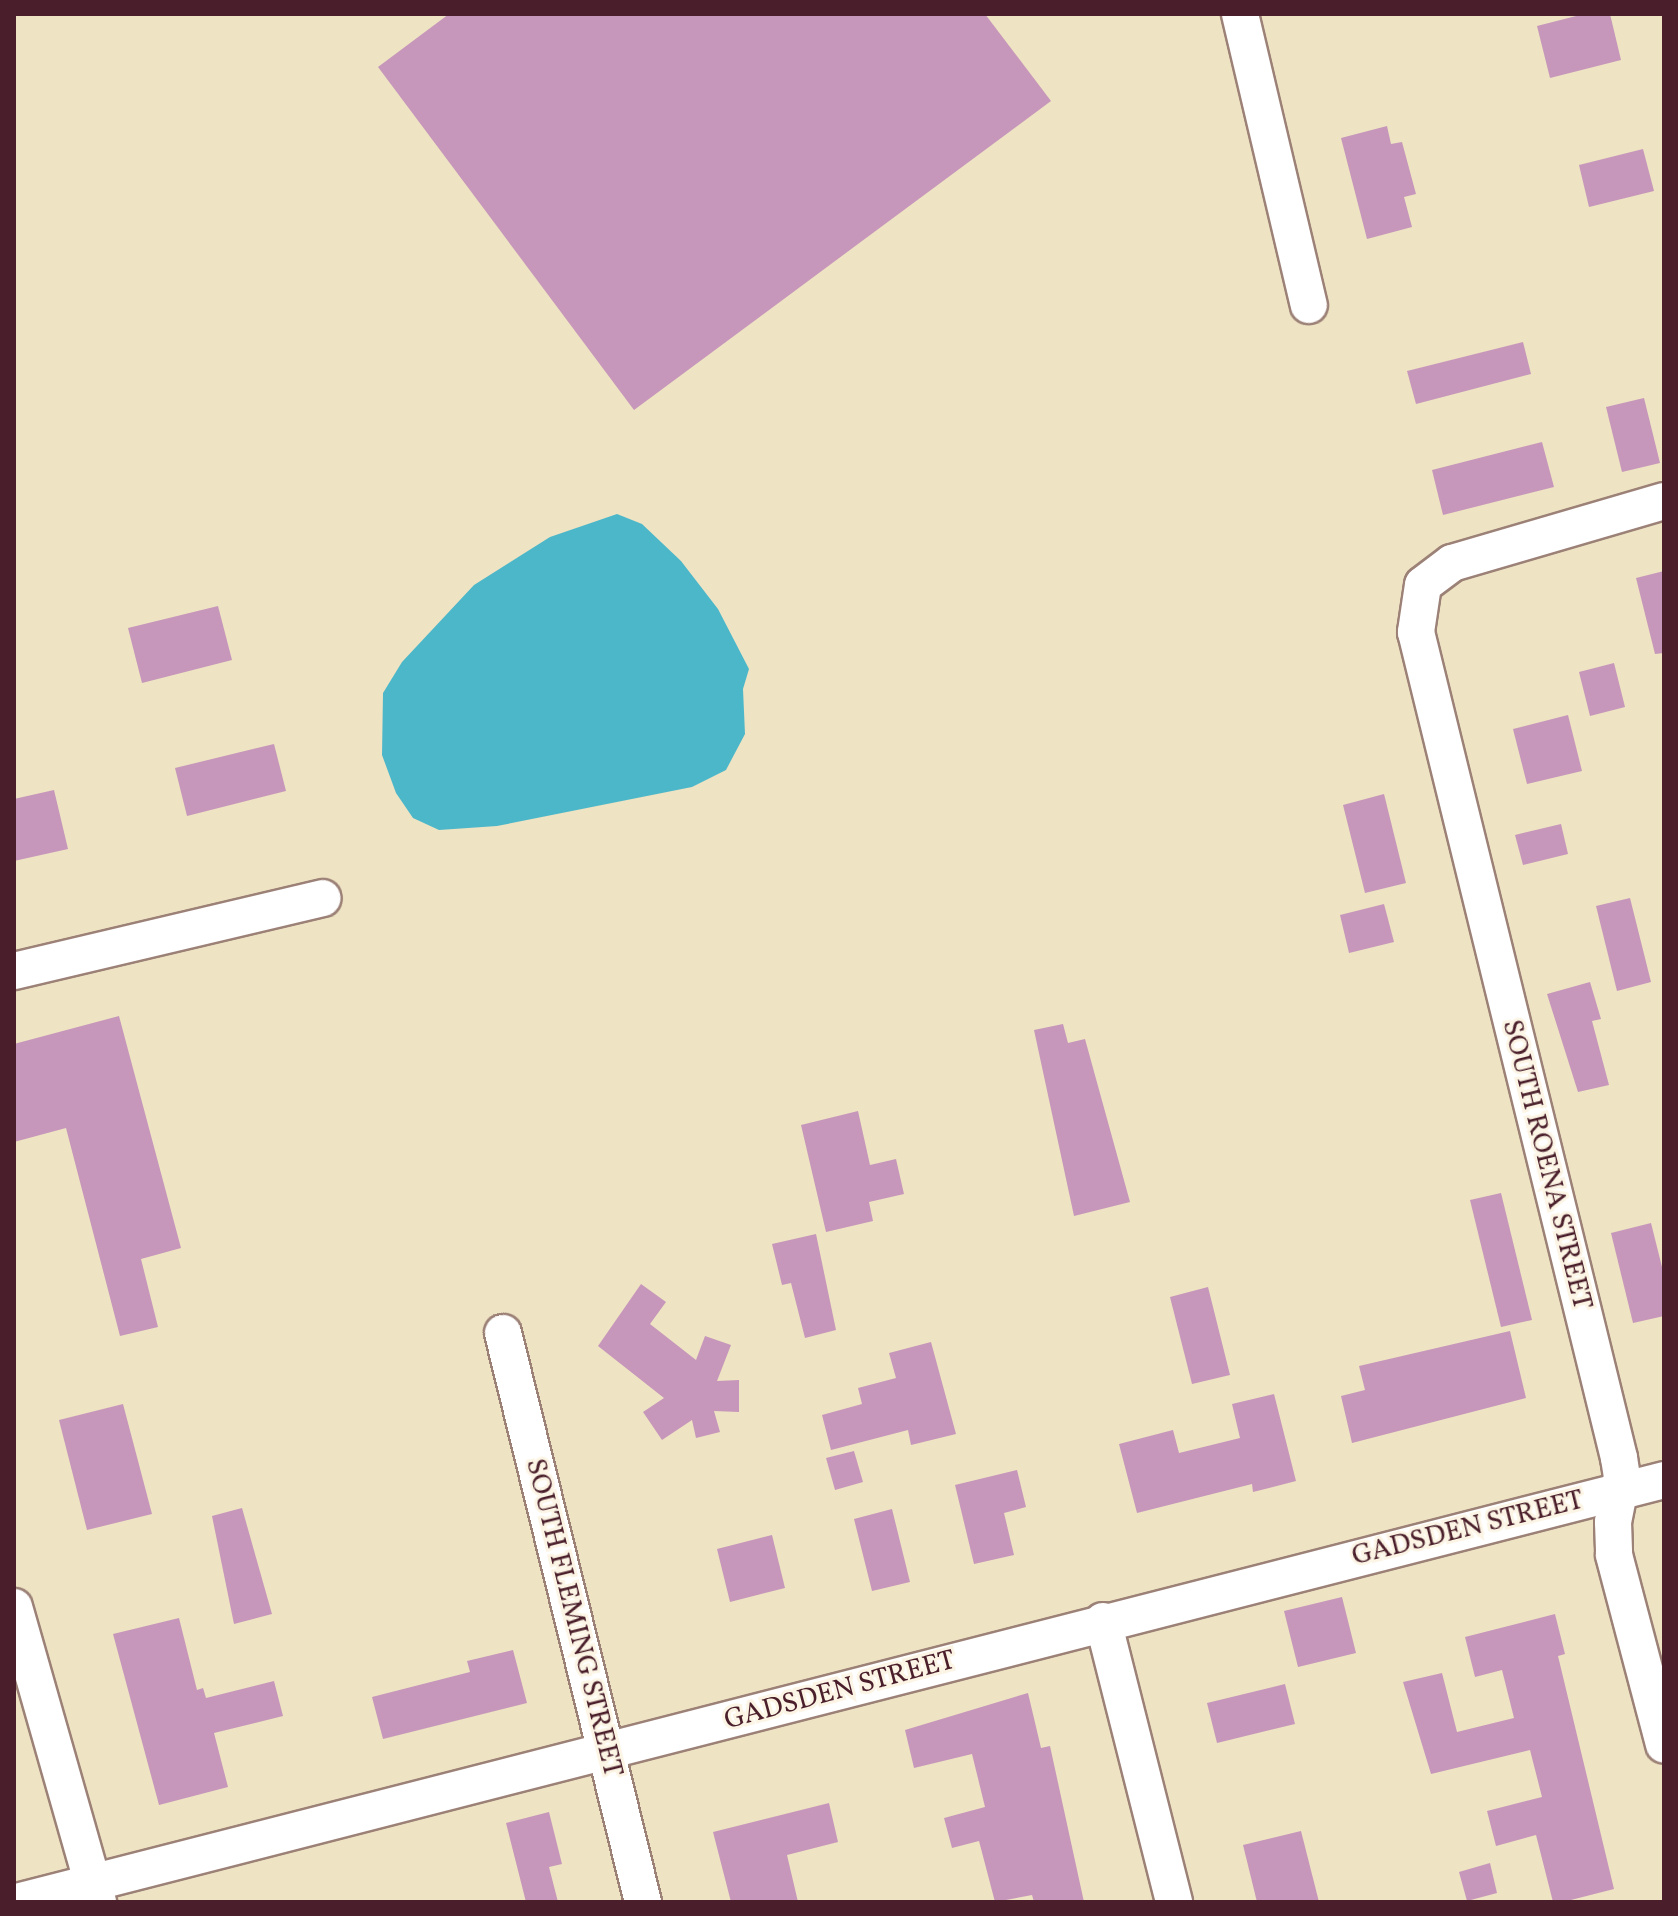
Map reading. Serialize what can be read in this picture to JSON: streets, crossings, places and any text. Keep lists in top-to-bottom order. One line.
{"streets":{"street":["SOUTH ROENA STREET","GADSDEN STREET","SOUTH FLEMING STREET"]},"crossings":[["SOUTH ROENA STREET","GADSDEN STREET"],["GADSDEN STREET","SOUTH FLEMING STREET"]]}
